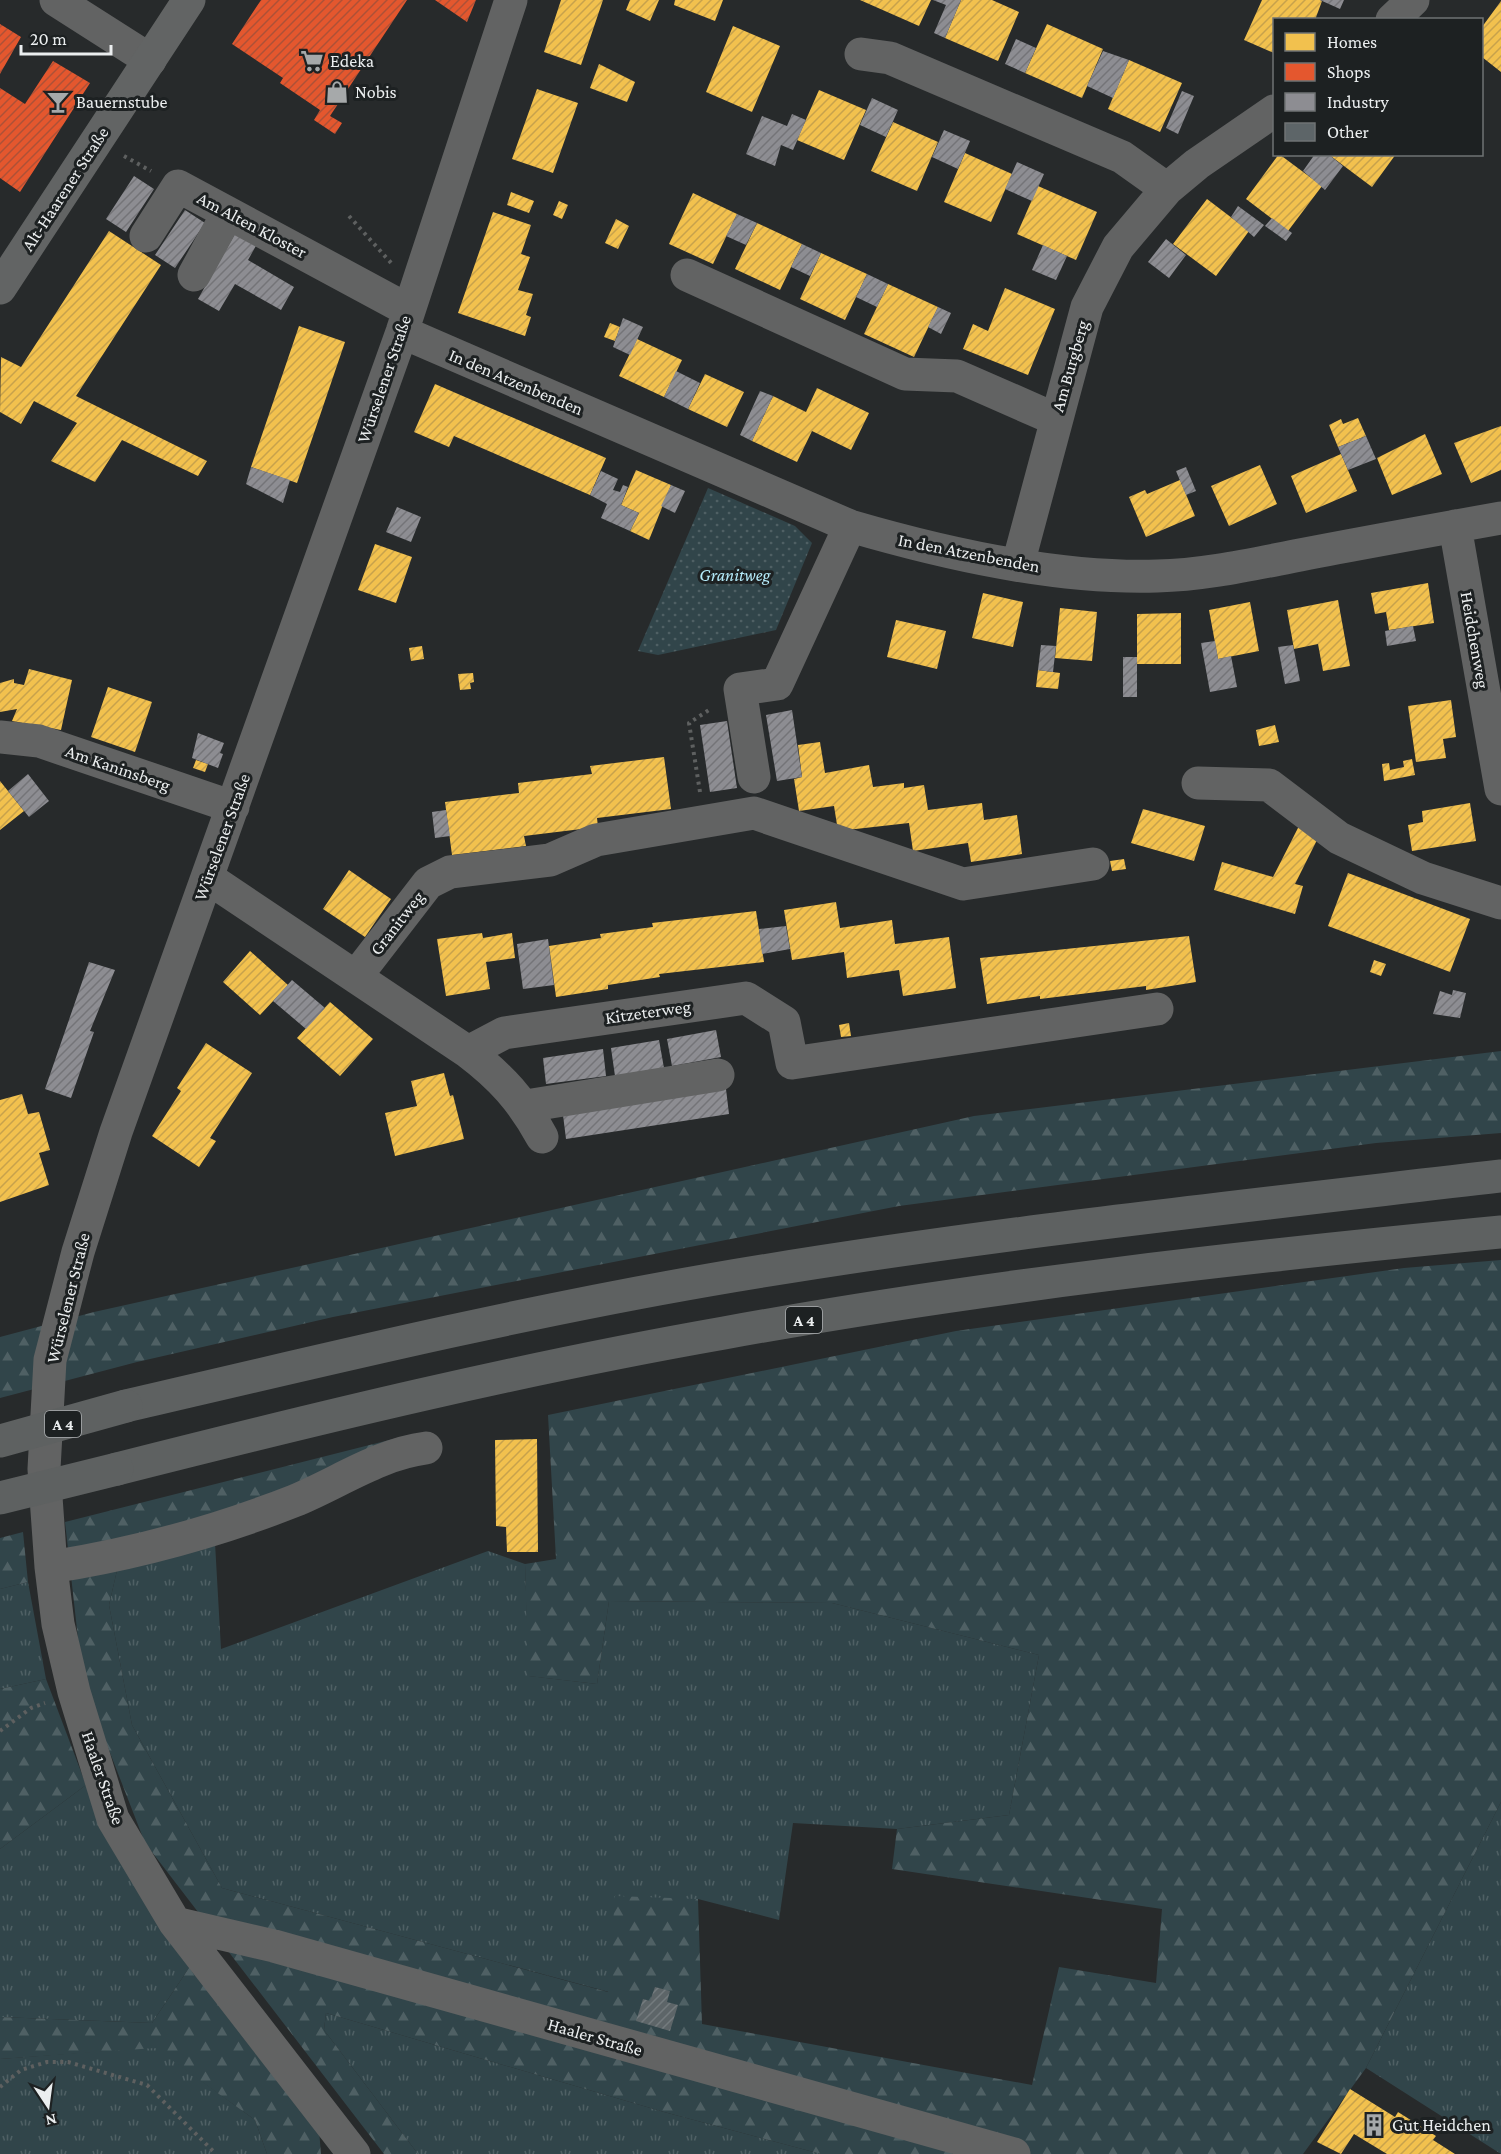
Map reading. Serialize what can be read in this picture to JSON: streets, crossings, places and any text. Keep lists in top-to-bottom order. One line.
{"streets":{"highway":["A 4"],"main road":["Alt-Haarener Straße"],"street":["Am Alten Kloster","Am Burgberg","Würselener Straße","In den Atzenbenden","Heidchenweg","Am Kaninsberg","Granitweg","Kitzeterweg","Haaler Straße"]},"crossings":[["Alt-Haarener Straße","Am Alten Kloster"],["Am Alten Kloster","Würselener Straße"],["Am Alten Kloster","In den Atzenbenden"],["Am Burgberg","In den Atzenbenden"],["Würselener Straße","In den Atzenbenden"],["Würselener Straße","Am Kaninsberg"],["Würselener Straße","Haaler Straße"],["In den Atzenbenden","Heidchenweg"]],"parks":["Granitweg"],"places":{"supermarket":["Edeka"],"shop":["Nobis"],"bar":["Bauernstube"],"building":["Gut Heidchen"]},"legend":["Homes","Shops","Industry","Other"],"scale_bar":"20 m","north":"bottom"}
